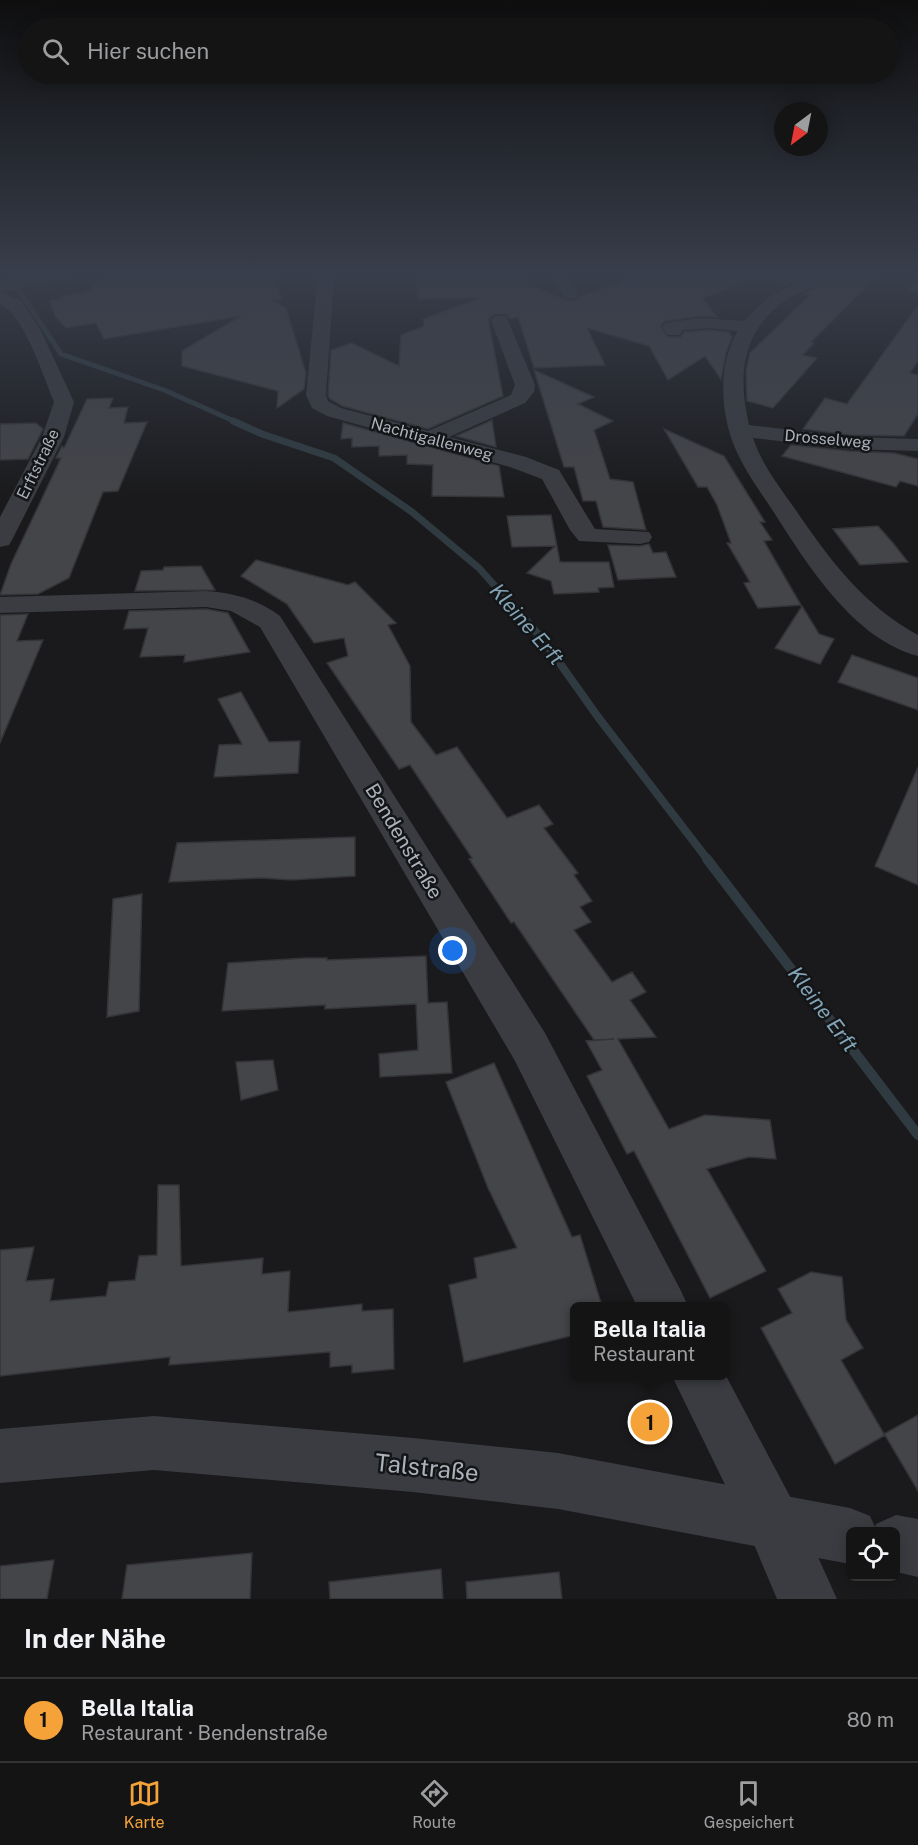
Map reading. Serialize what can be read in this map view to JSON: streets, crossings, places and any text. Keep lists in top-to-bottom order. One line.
{"streets":{"street":["Nachtigallenweg","Drosselweg","Erftstraße","Bendenstraße","Talstraße"]},"water":["Kleine Erft"],"north":"bottom left","page":{"search":"Hier suchen","popup":["Bella Italia","Restaurant"],"pins":"1","heading":"In der Nähe","list":[{"mark":"1","name":"Bella Italia","note":"Restaurant · Bendenstraße","value":"80 m"}],"nav":["Karte","Route","Gespeichert"]}}
